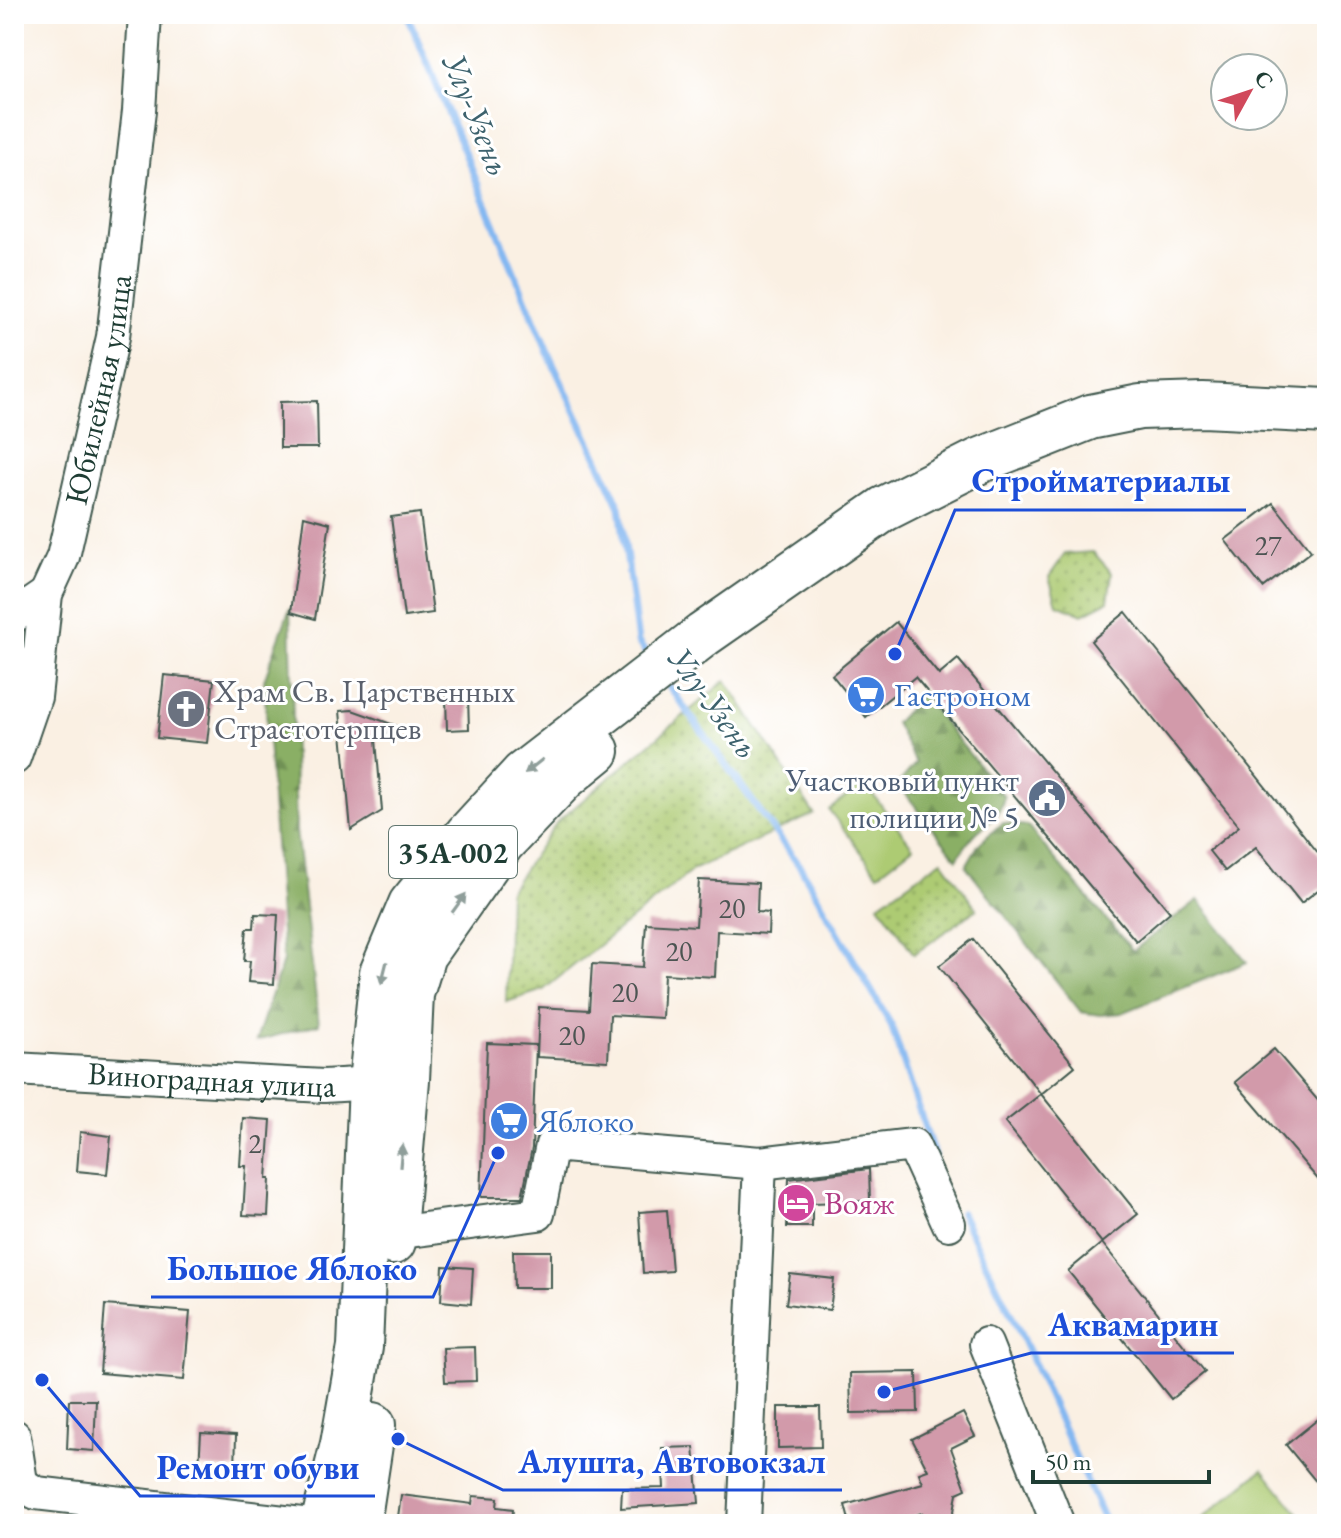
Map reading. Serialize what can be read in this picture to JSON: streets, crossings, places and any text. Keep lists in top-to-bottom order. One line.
{"streets":{"highway":["35А-002"],"street":["Юбилейная улица","Виноградная улица"]},"crossings":[["35А-002","Виноградная улица"]],"water":["Улу-Узень"],"places":{"other":["Стройматериалы","Большое Яблоко","Ремонт обуви","Аквамарин","Алушта, Автовокзал"],"supermarket":["Гастроном","Яблоко"],"church":["Храм Св. Царственных Страстотерпцев"],"public building":["Участковый пункт полиции № 5"],"hotel":["Вояж"]},"house_numbers":["27","20","20","20","20","2"],"scale_bar":"50 m","north":"top right"}
